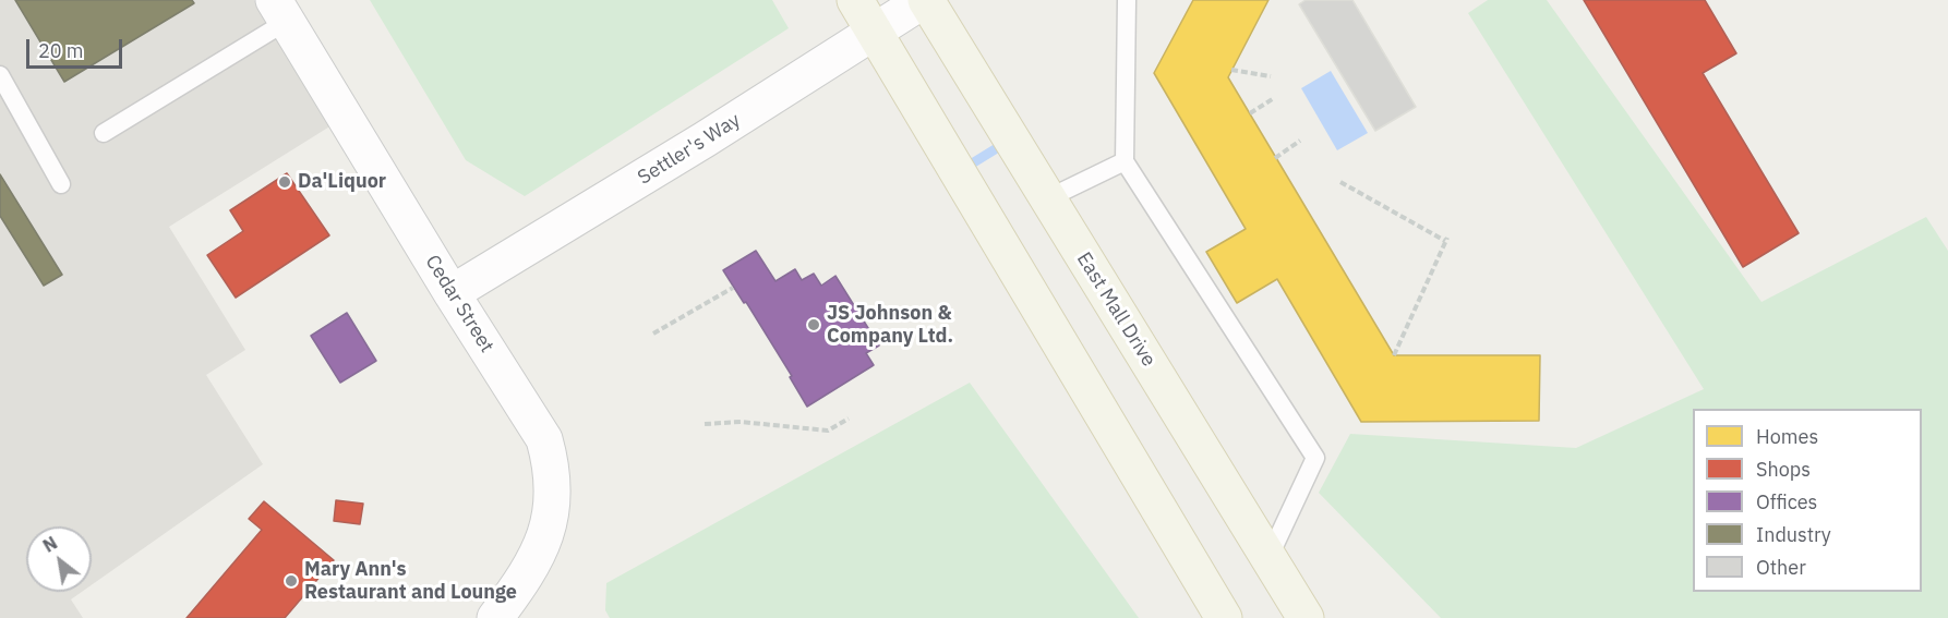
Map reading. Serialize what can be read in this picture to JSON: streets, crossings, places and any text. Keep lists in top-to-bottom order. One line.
{"streets":{"main road":["Settler's Way","Cedar Street","East Mall Drive"]},"crossings":[["Settler's Way","Cedar Street"],["Settler's Way","East Mall Drive"]],"places":["Da'Liquor","JS Johnson & Company Ltd.","Mary Ann's Restaurant and Lounge"],"legend":["Homes","Shops","Offices","Industry","Other"],"scale_bar":"20 m","north":"top left"}
